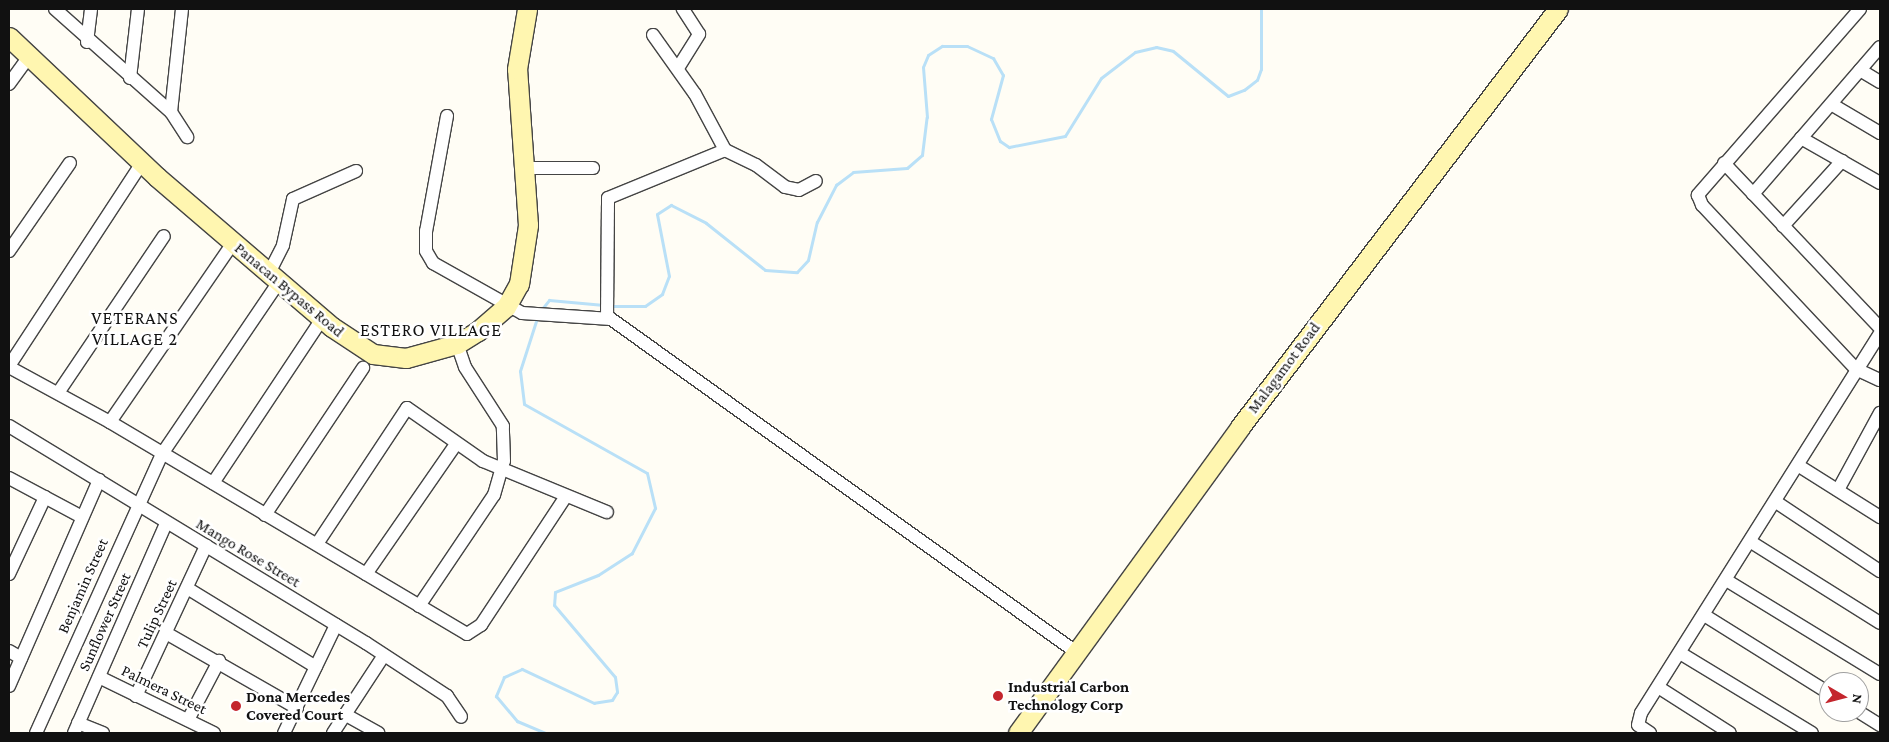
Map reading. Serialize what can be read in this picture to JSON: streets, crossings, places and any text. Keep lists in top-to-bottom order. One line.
{"streets":{"main road":["Panacan Bypass Road","Malagamot Road"],"street":["Mango Rose Street","Benjamin Street","Tulip Street","Sunflower Street","Palmera Street"]},"crossings":[["Panacan Bypass Road","Benjamin Street"],["Mango Rose Street","Benjamin Street"],["Mango Rose Street","Tulip Street"],["Mango Rose Street","Sunflower Street"],["Tulip Street","Palmera Street"],["Sunflower Street","Palmera Street"]],"districts":["VETERANS VILLAGE 2","ESTERO VILLAGE"],"places":["Industrial Carbon Technology Corp","Dona Mercedes Covered Court"],"north":"right"}
